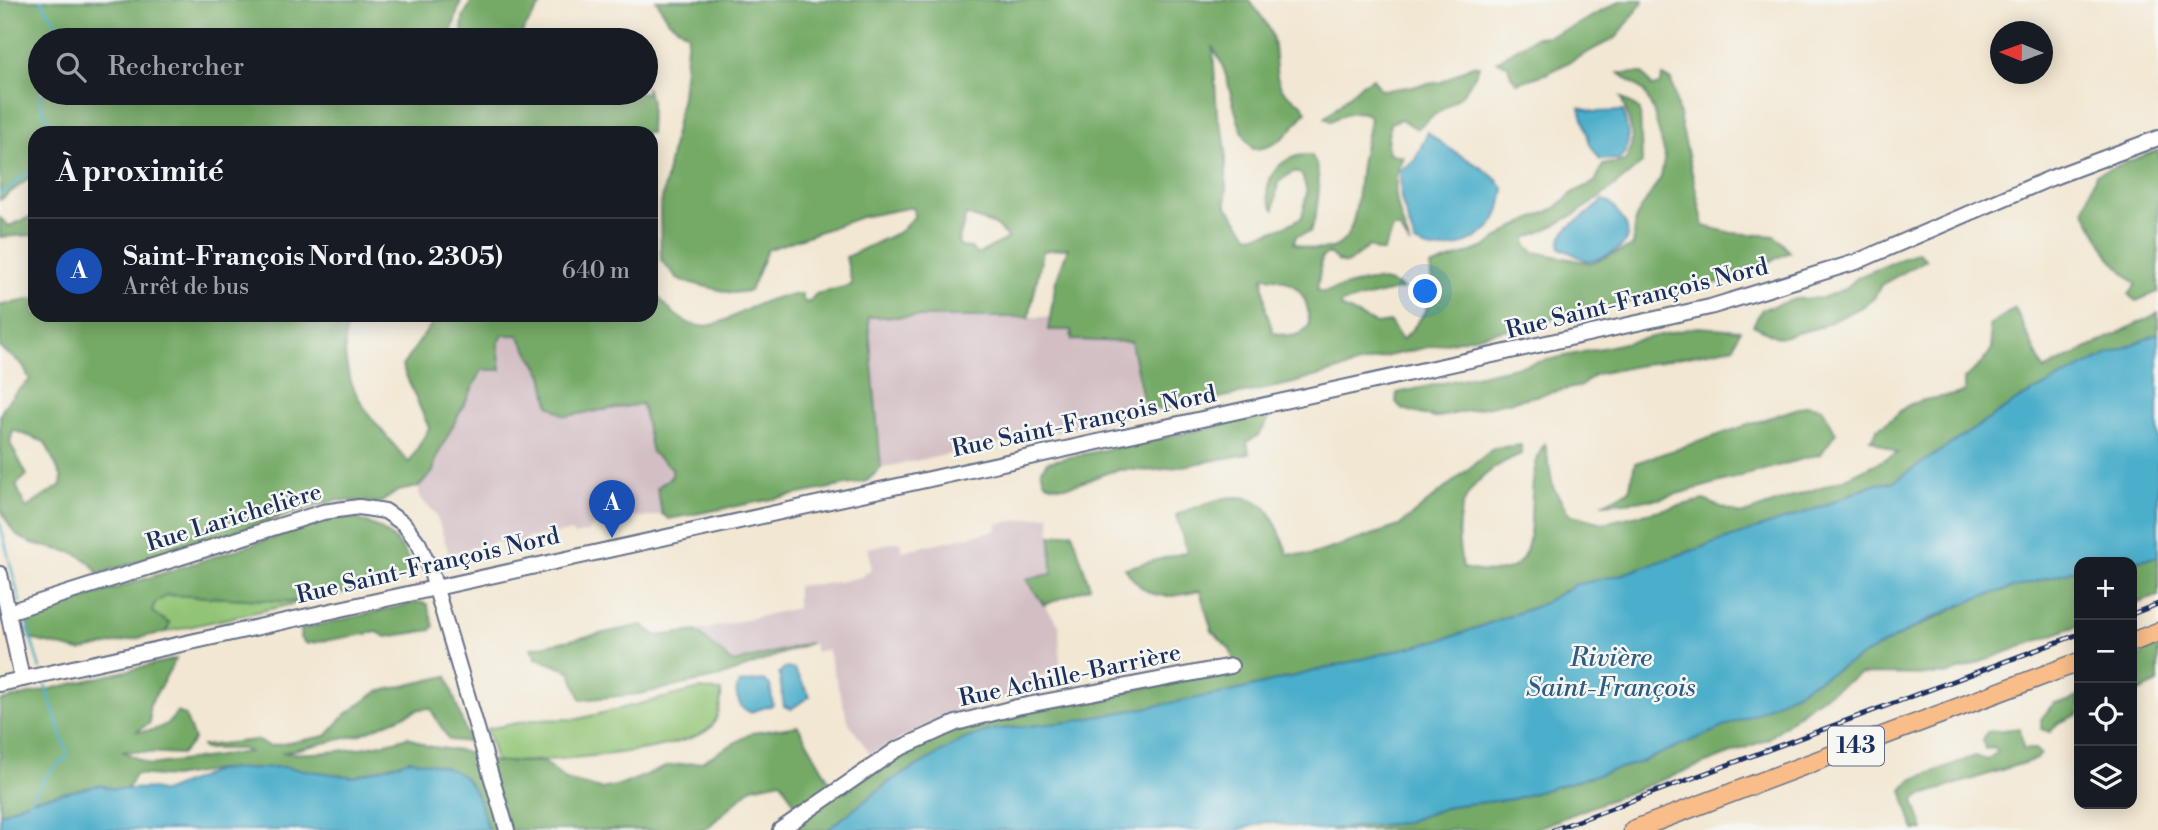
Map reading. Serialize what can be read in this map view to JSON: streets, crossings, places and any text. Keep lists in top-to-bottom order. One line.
{"streets":{"main road":["143"],"street":["Rue Saint-François Nord","Rue Larichelière","Rue Achille-Barrière"]},"crossings":[["Rue Saint-François Nord","Rue Larichelière"]],"water":["Rivière Saint-François"],"north":"left","page":{"search":"Rechercher","heading":"À proximité","list":[{"mark":"A","name":"Saint-François Nord (no. 2305)","note":"Arrêt de bus","value":"640 m"}],"pins":"A","map_buttons":["+","−"]}}
